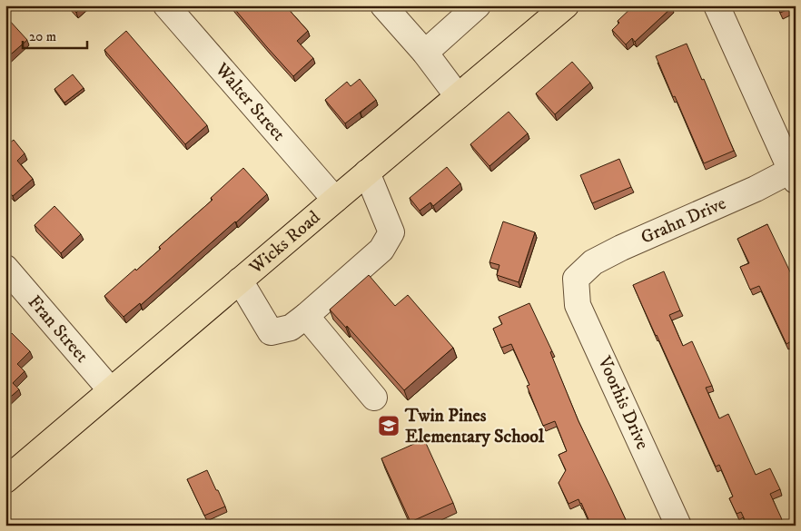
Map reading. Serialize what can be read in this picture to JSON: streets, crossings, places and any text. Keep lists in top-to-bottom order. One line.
{"streets":{"main road":["Wicks Road"],"street":["Walter Street","Grahn Drive","Fran Street","Voorhis Drive"]},"crossings":[["Walter Street","Wicks Road"],["Grahn Drive","Voorhis Drive"],["Wicks Road","Fran Street"]],"places":{"school or university":["Twin Pines Elementary School"]},"scale_bar":"20 m"}
